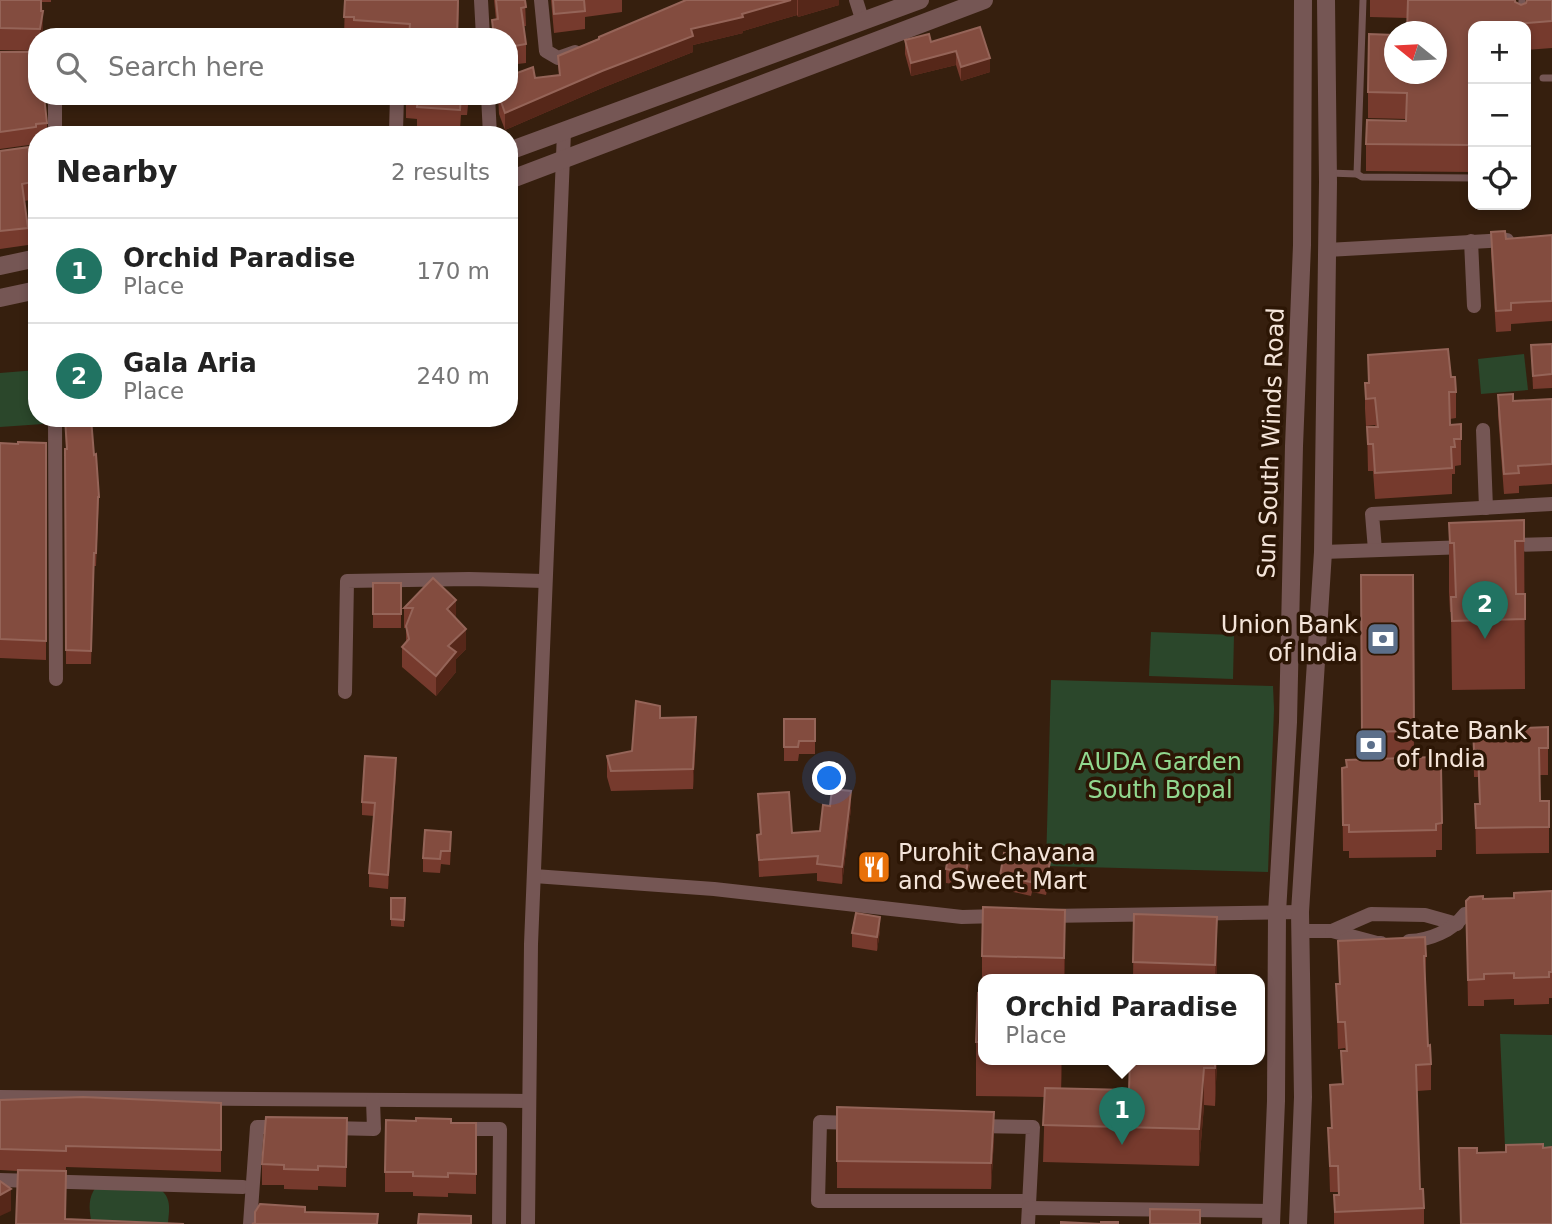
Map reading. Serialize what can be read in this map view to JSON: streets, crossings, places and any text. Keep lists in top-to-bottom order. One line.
{"streets":{"street":["Sun South Winds Road"]},"parks":["AUDA Garden South Bopal"],"places":{"bank":["Union Bank of India","State Bank of India"],"restaurant":["Purohit Chavana and Sweet Mart"]},"north":"left","page":{"map_buttons":["+","−"],"search":"Search here","heading":["Nearby","2 results"],"list":[{"mark":"1","name":"Orchid Paradise","note":"Place","value":"170 m"},{"mark":"2","name":"Gala Aria","note":"Place","value":"240 m"}],"pins":["2","1"],"popup":["Orchid Paradise","Place"]}}
